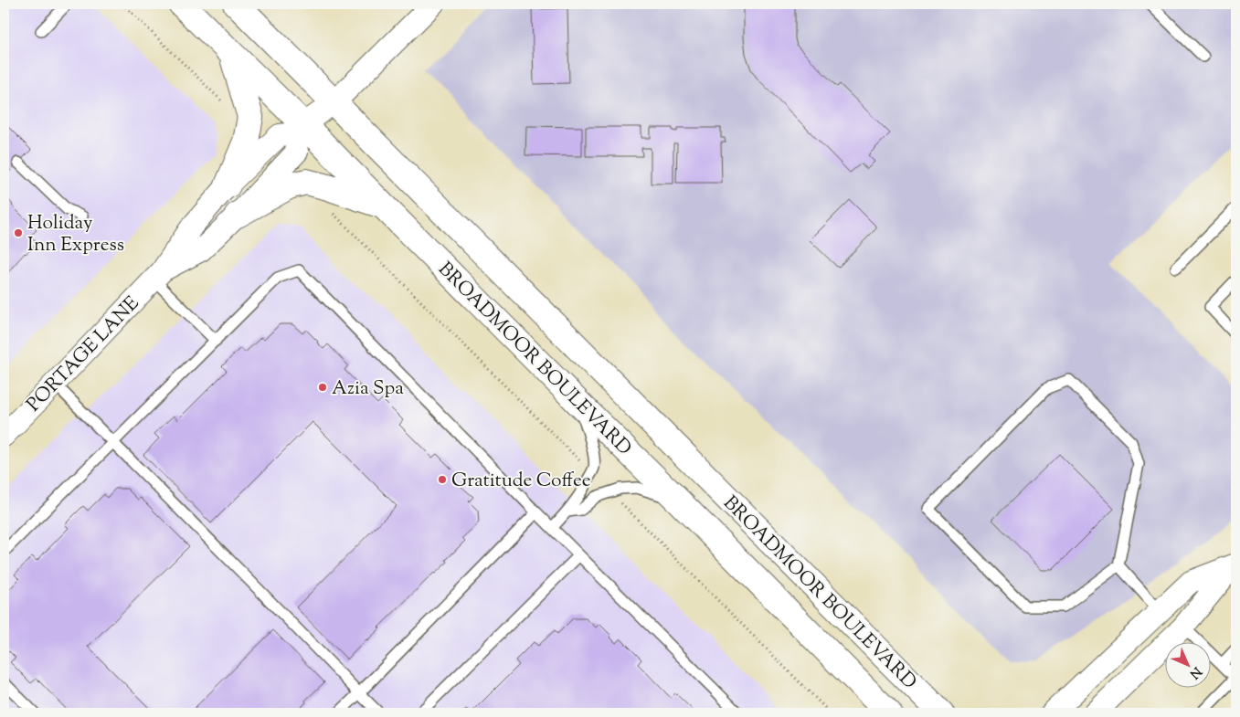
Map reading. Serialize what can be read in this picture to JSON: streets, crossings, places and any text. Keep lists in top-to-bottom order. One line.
{"streets":{"main road":["BROADMOOR BOULEVARD"],"street":["PORTAGE LANE"]},"crossings":[["PORTAGE LANE","BROADMOOR BOULEVARD"]],"places":["Holiday Inn Express","Azia Spa","Gratitude Coffee"],"north":"bottom right"}
